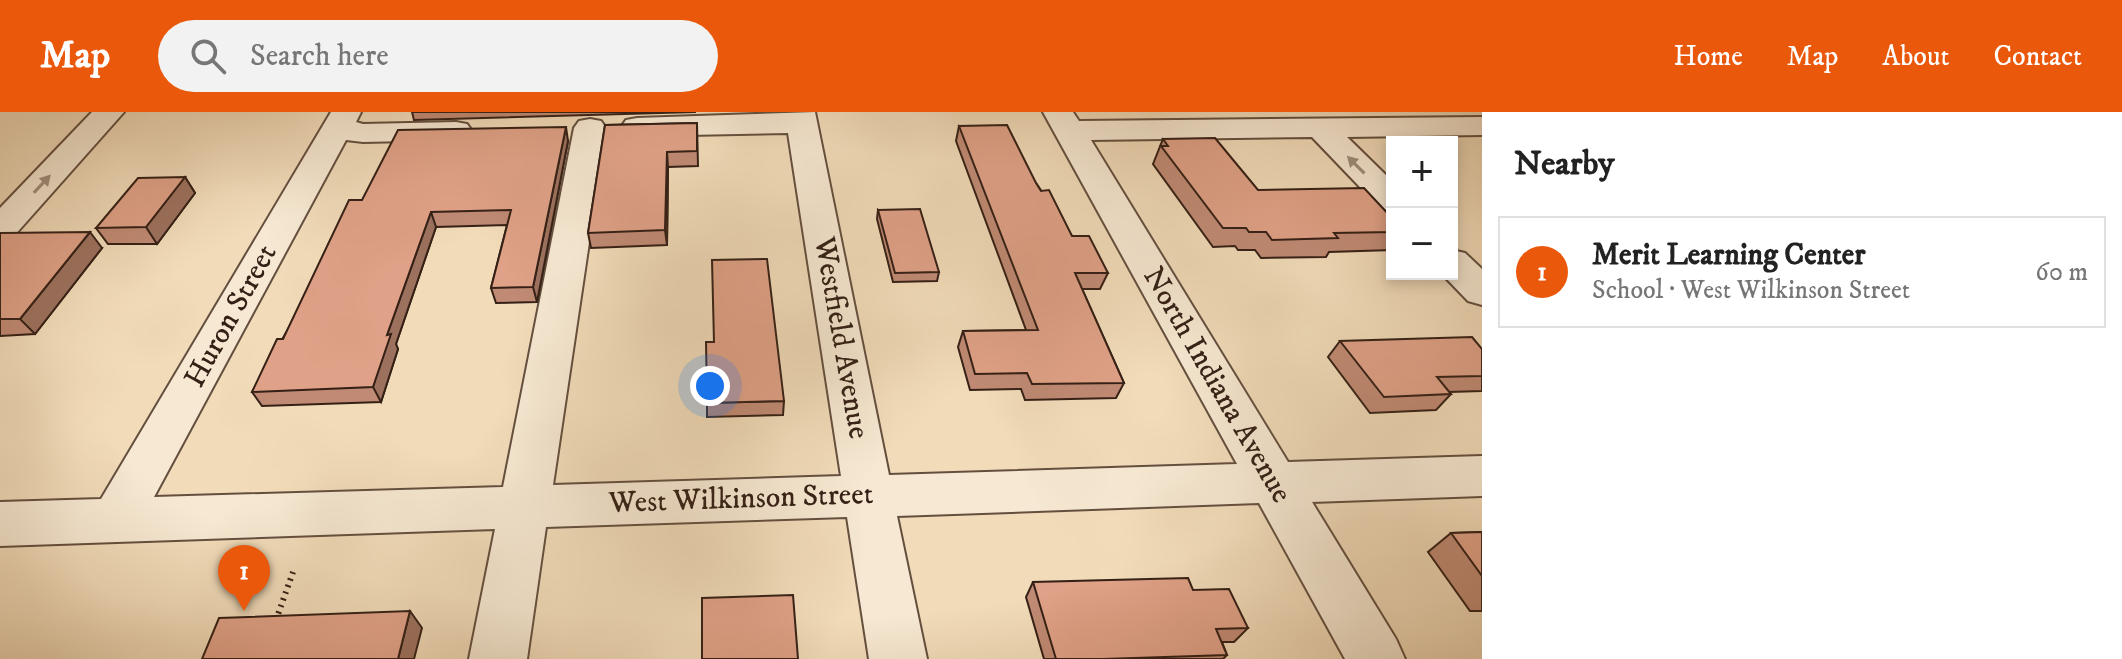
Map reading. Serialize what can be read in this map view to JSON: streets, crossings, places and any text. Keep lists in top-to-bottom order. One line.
{"streets":{"street":["Huron Street","Westfield Avenue","North Indiana Avenue","West Wilkinson Street"]},"crossings":[["Huron Street","West Wilkinson Street"],["Westfield Avenue","West Wilkinson Street"],["North Indiana Avenue","West Wilkinson Street"]],"page":{"header":"Map","search":"Search here","nav":["Home","Map","About","Contact"],"heading":"Nearby","map_buttons":["+","−"],"list":[{"mark":"1","name":"Merit Learning Center","note":"School · West Wilkinson Street","value":"60 m"}],"pins":"1"}}
